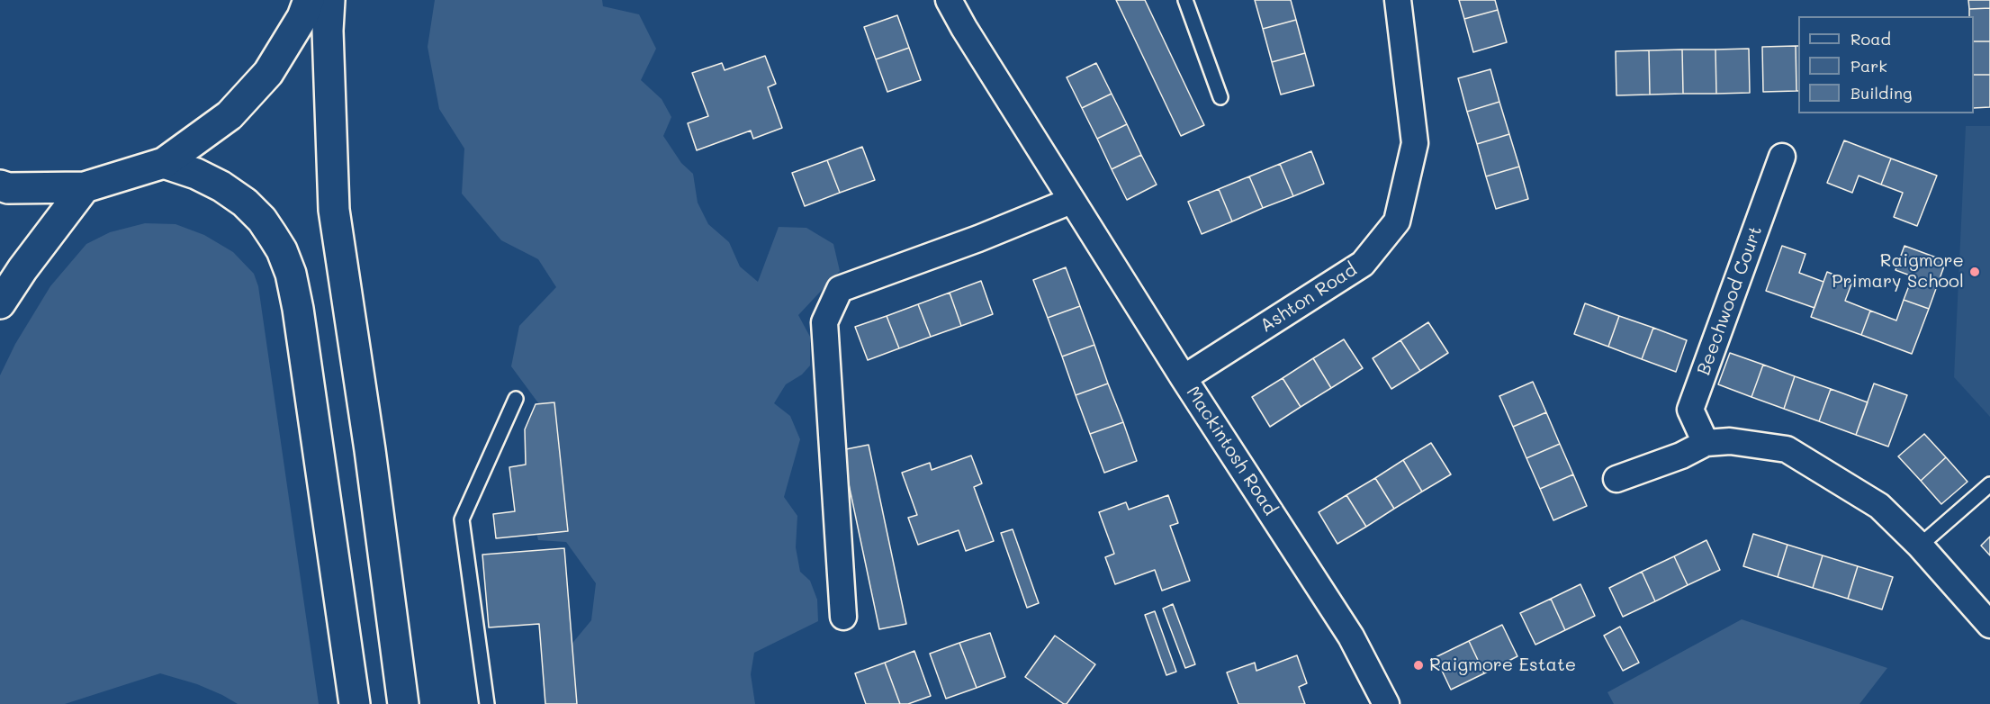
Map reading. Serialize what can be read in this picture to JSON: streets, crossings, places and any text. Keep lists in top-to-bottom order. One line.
{"streets":{"street":["Ashton Road","Beechwood Court","Mackintosh Road"]},"crossings":[["Ashton Road","Mackintosh Road"]],"places":["Raigmore Primary School","Raigmore Estate"],"legend":["Road","Park","Building"]}
